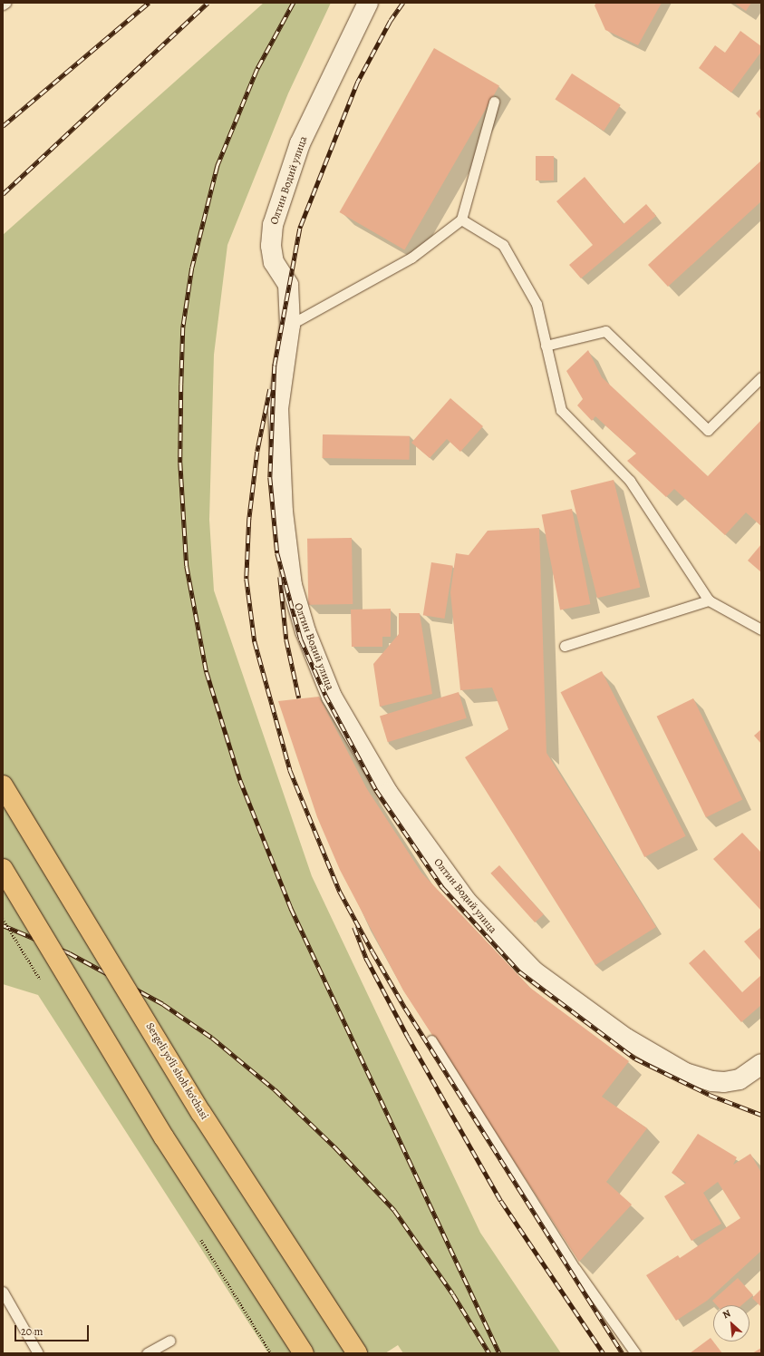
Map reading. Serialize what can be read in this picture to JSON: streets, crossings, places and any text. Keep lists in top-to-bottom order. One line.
{"streets":{"main road":["Sergeli yo‘li shoh ko‘chasi"],"street":["Олтин Водий улица"]},"scale_bar":"20 m","north":"top left"}
